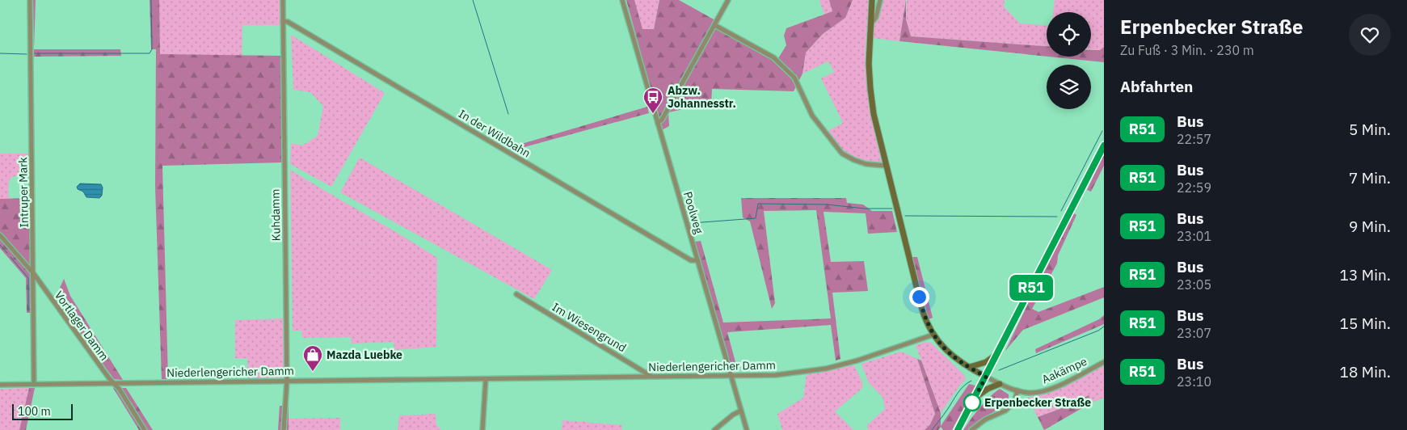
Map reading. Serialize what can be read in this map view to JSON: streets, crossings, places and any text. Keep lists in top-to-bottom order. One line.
{"streets":{"street":["In der Wildbahn","Intruper Mark","Poolweg","Kuhdamm","Vortlager Damm","Im Wiesengrund","Niederlengericher Damm","Aakämpe"]},"crossings":[["In der Wildbahn","Poolweg"],["In der Wildbahn","Kuhdamm"],["Intruper Mark","Vortlager Damm"],["Intruper Mark","Niederlengericher Damm"],["Poolweg","Niederlengericher Damm"],["Kuhdamm","Niederlengericher Damm"],["Vortlager Damm","Niederlengericher Damm"],["Im Wiesengrund","Niederlengericher Damm"]],"places":{"bus stop":["Abzw. Johannesstr."],"shop":["Mazda Luebke"],"other":["Erpenbecker Straße"]},"lines":["bus line R51"],"scale_bar":"100 m","page":{"on_map":"R51","heading":[["Erpenbecker Straße","Zu Fuß · 3 Min. · 230 m"],"Abfahrten"],"list":[{"mark":"R51","name":"Bus","note":"22:57","value":"5 Min."},{"mark":"R51","name":"Bus","note":"22:59","value":"7 Min."},{"mark":"R51","name":"Bus","note":"23:01","value":"9 Min."},{"mark":"R51","name":"Bus","note":"23:05","value":"13 Min."},{"mark":"R51","name":"Bus","note":"23:07","value":"15 Min."},{"mark":"R51","name":"Bus","note":"23:10","value":"18 Min."}],"scale":"100 m"}}
